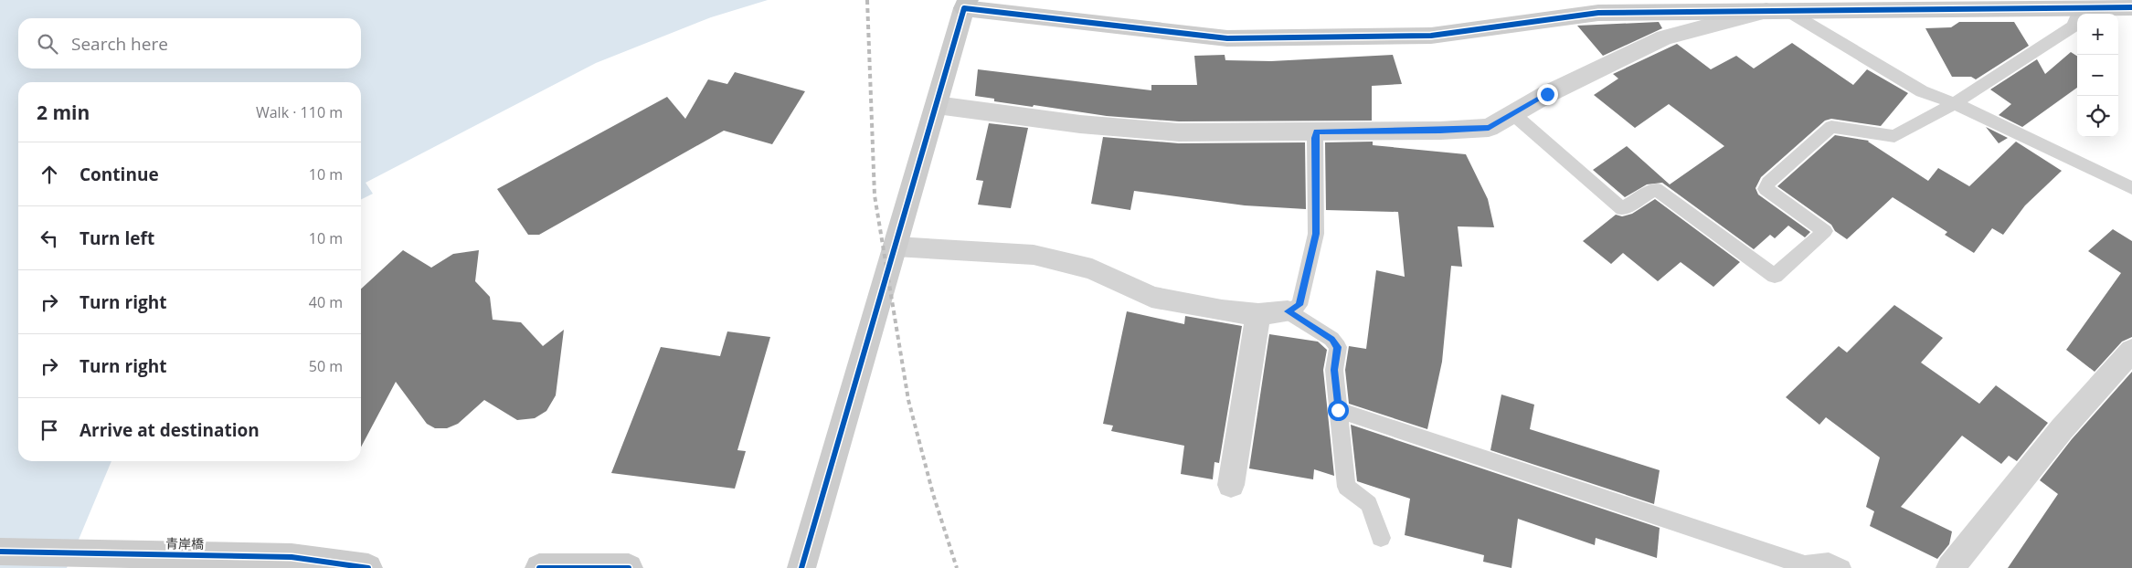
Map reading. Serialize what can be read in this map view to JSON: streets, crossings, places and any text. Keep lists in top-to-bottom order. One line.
{"streets":{"street":["青岸橋"]},"page":{"map_buttons":["+","−"],"search":"Search here","heading":["2 min","Walk · 110 m"],"list":[["Continue","10 m"],["Turn left","10 m"],["Turn right","40 m"],["Turn right","50 m"],"Arrive at destination"]}}
